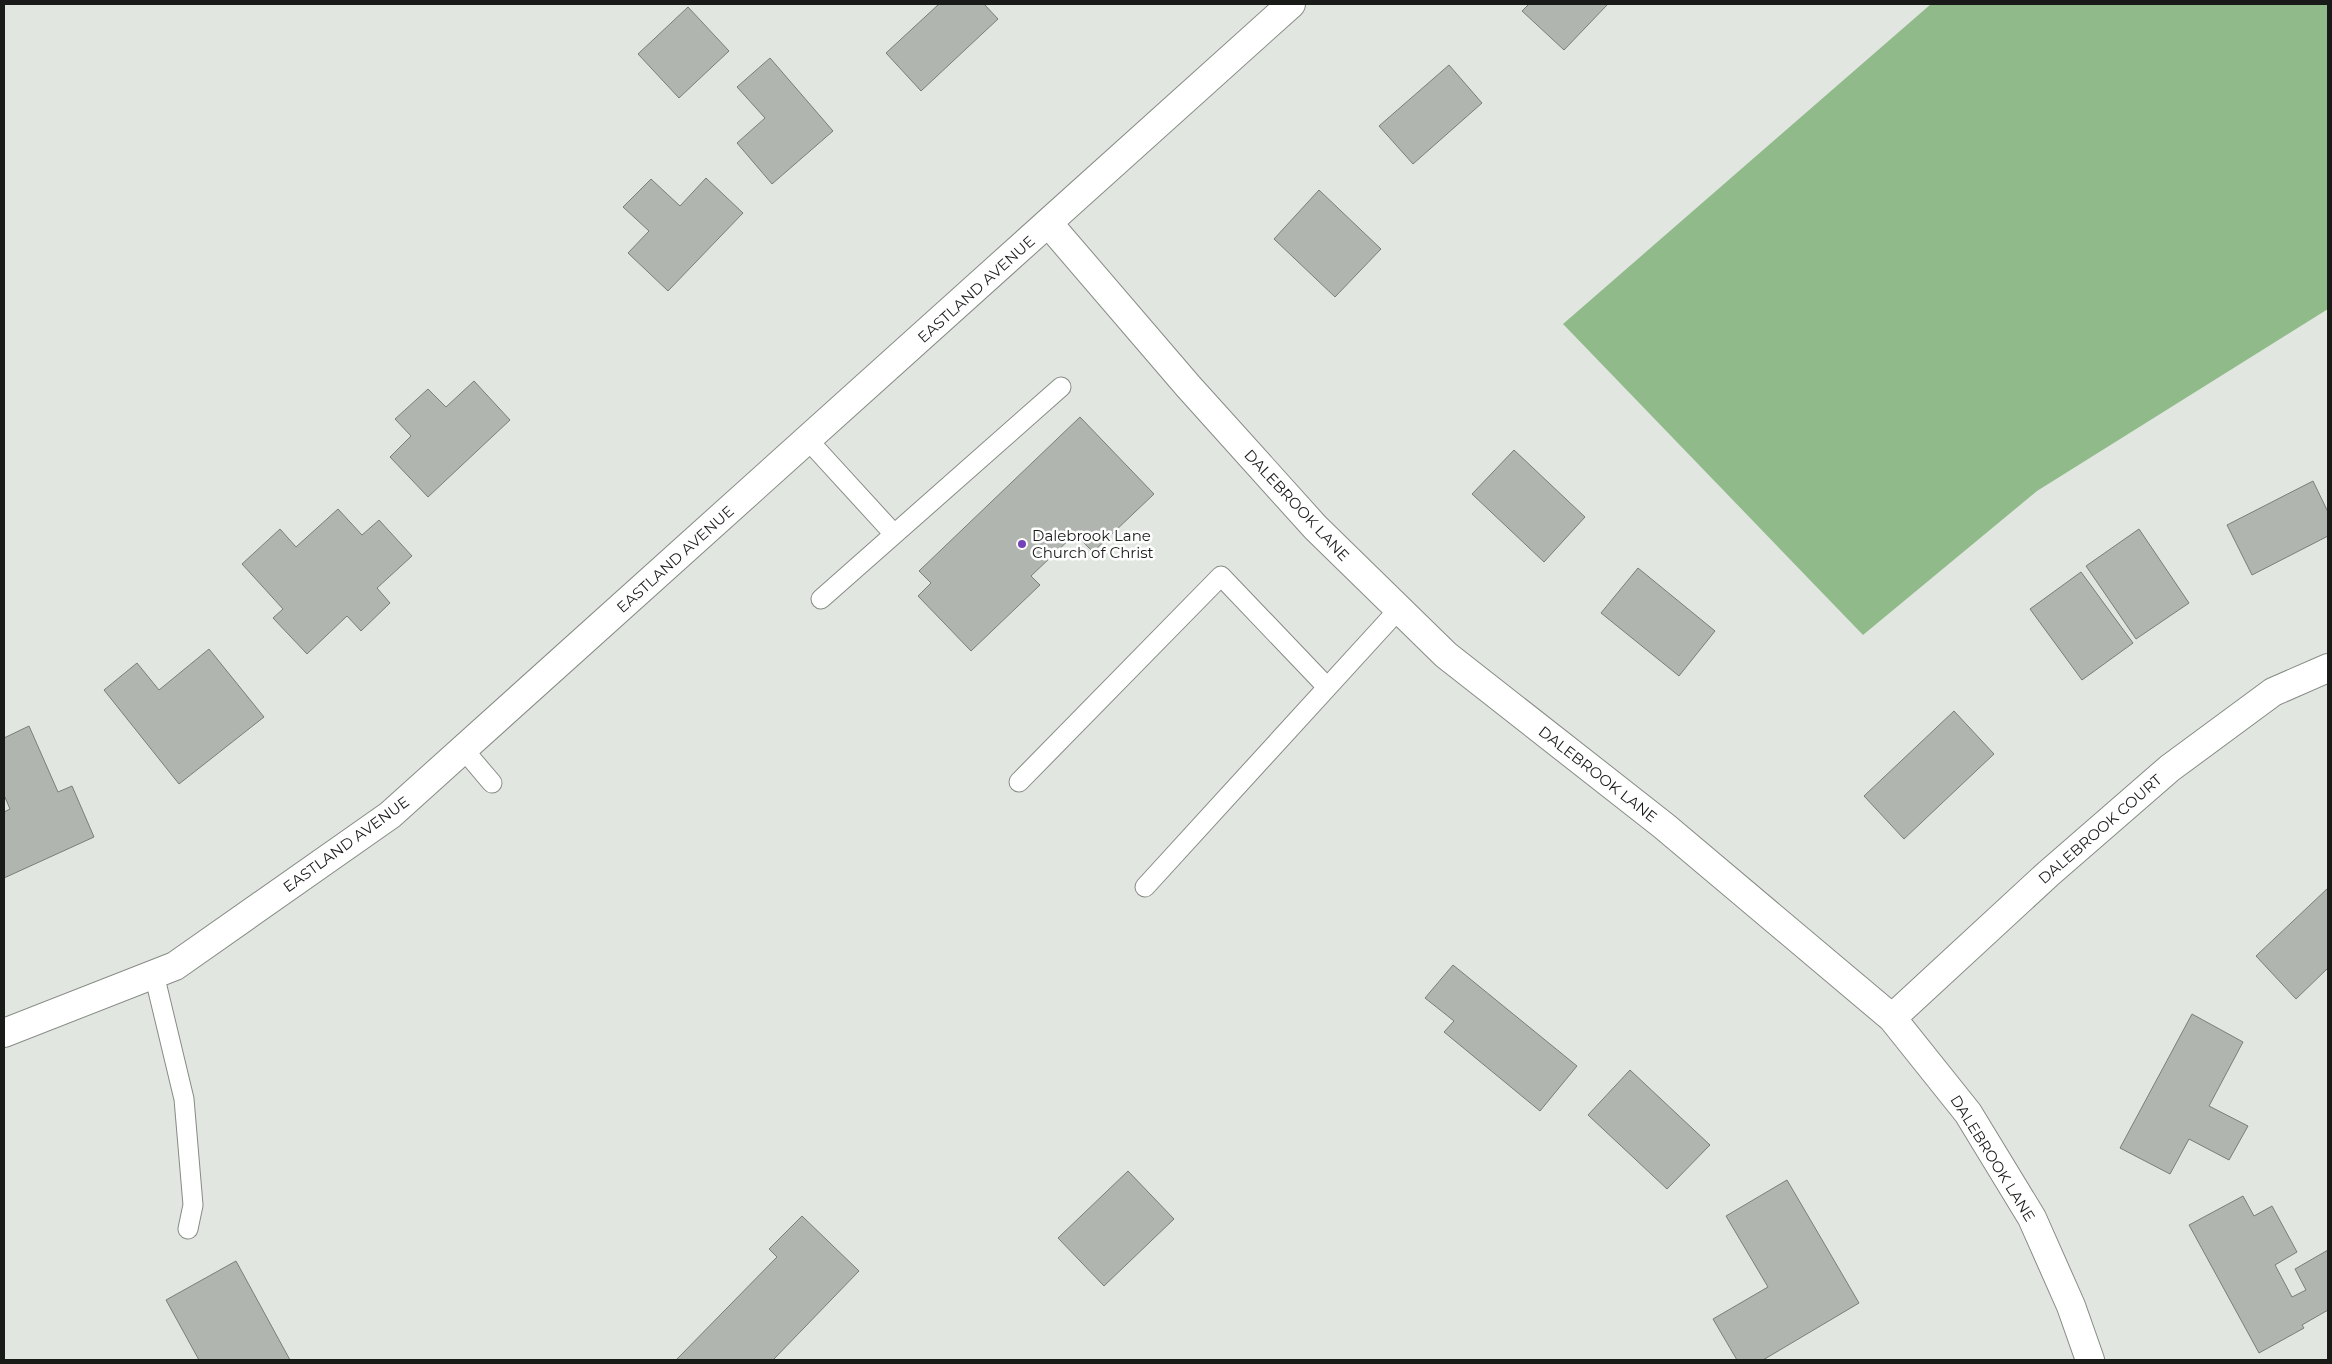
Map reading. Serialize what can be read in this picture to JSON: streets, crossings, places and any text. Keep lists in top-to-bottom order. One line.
{"streets":{"street":["EASTLAND AVENUE","DALEBROOK LANE","DALEBROOK COURT"]},"crossings":[["EASTLAND AVENUE","DALEBROOK LANE"],["DALEBROOK LANE","DALEBROOK COURT"]],"places":["Dalebrook Lane Church of Christ"]}
